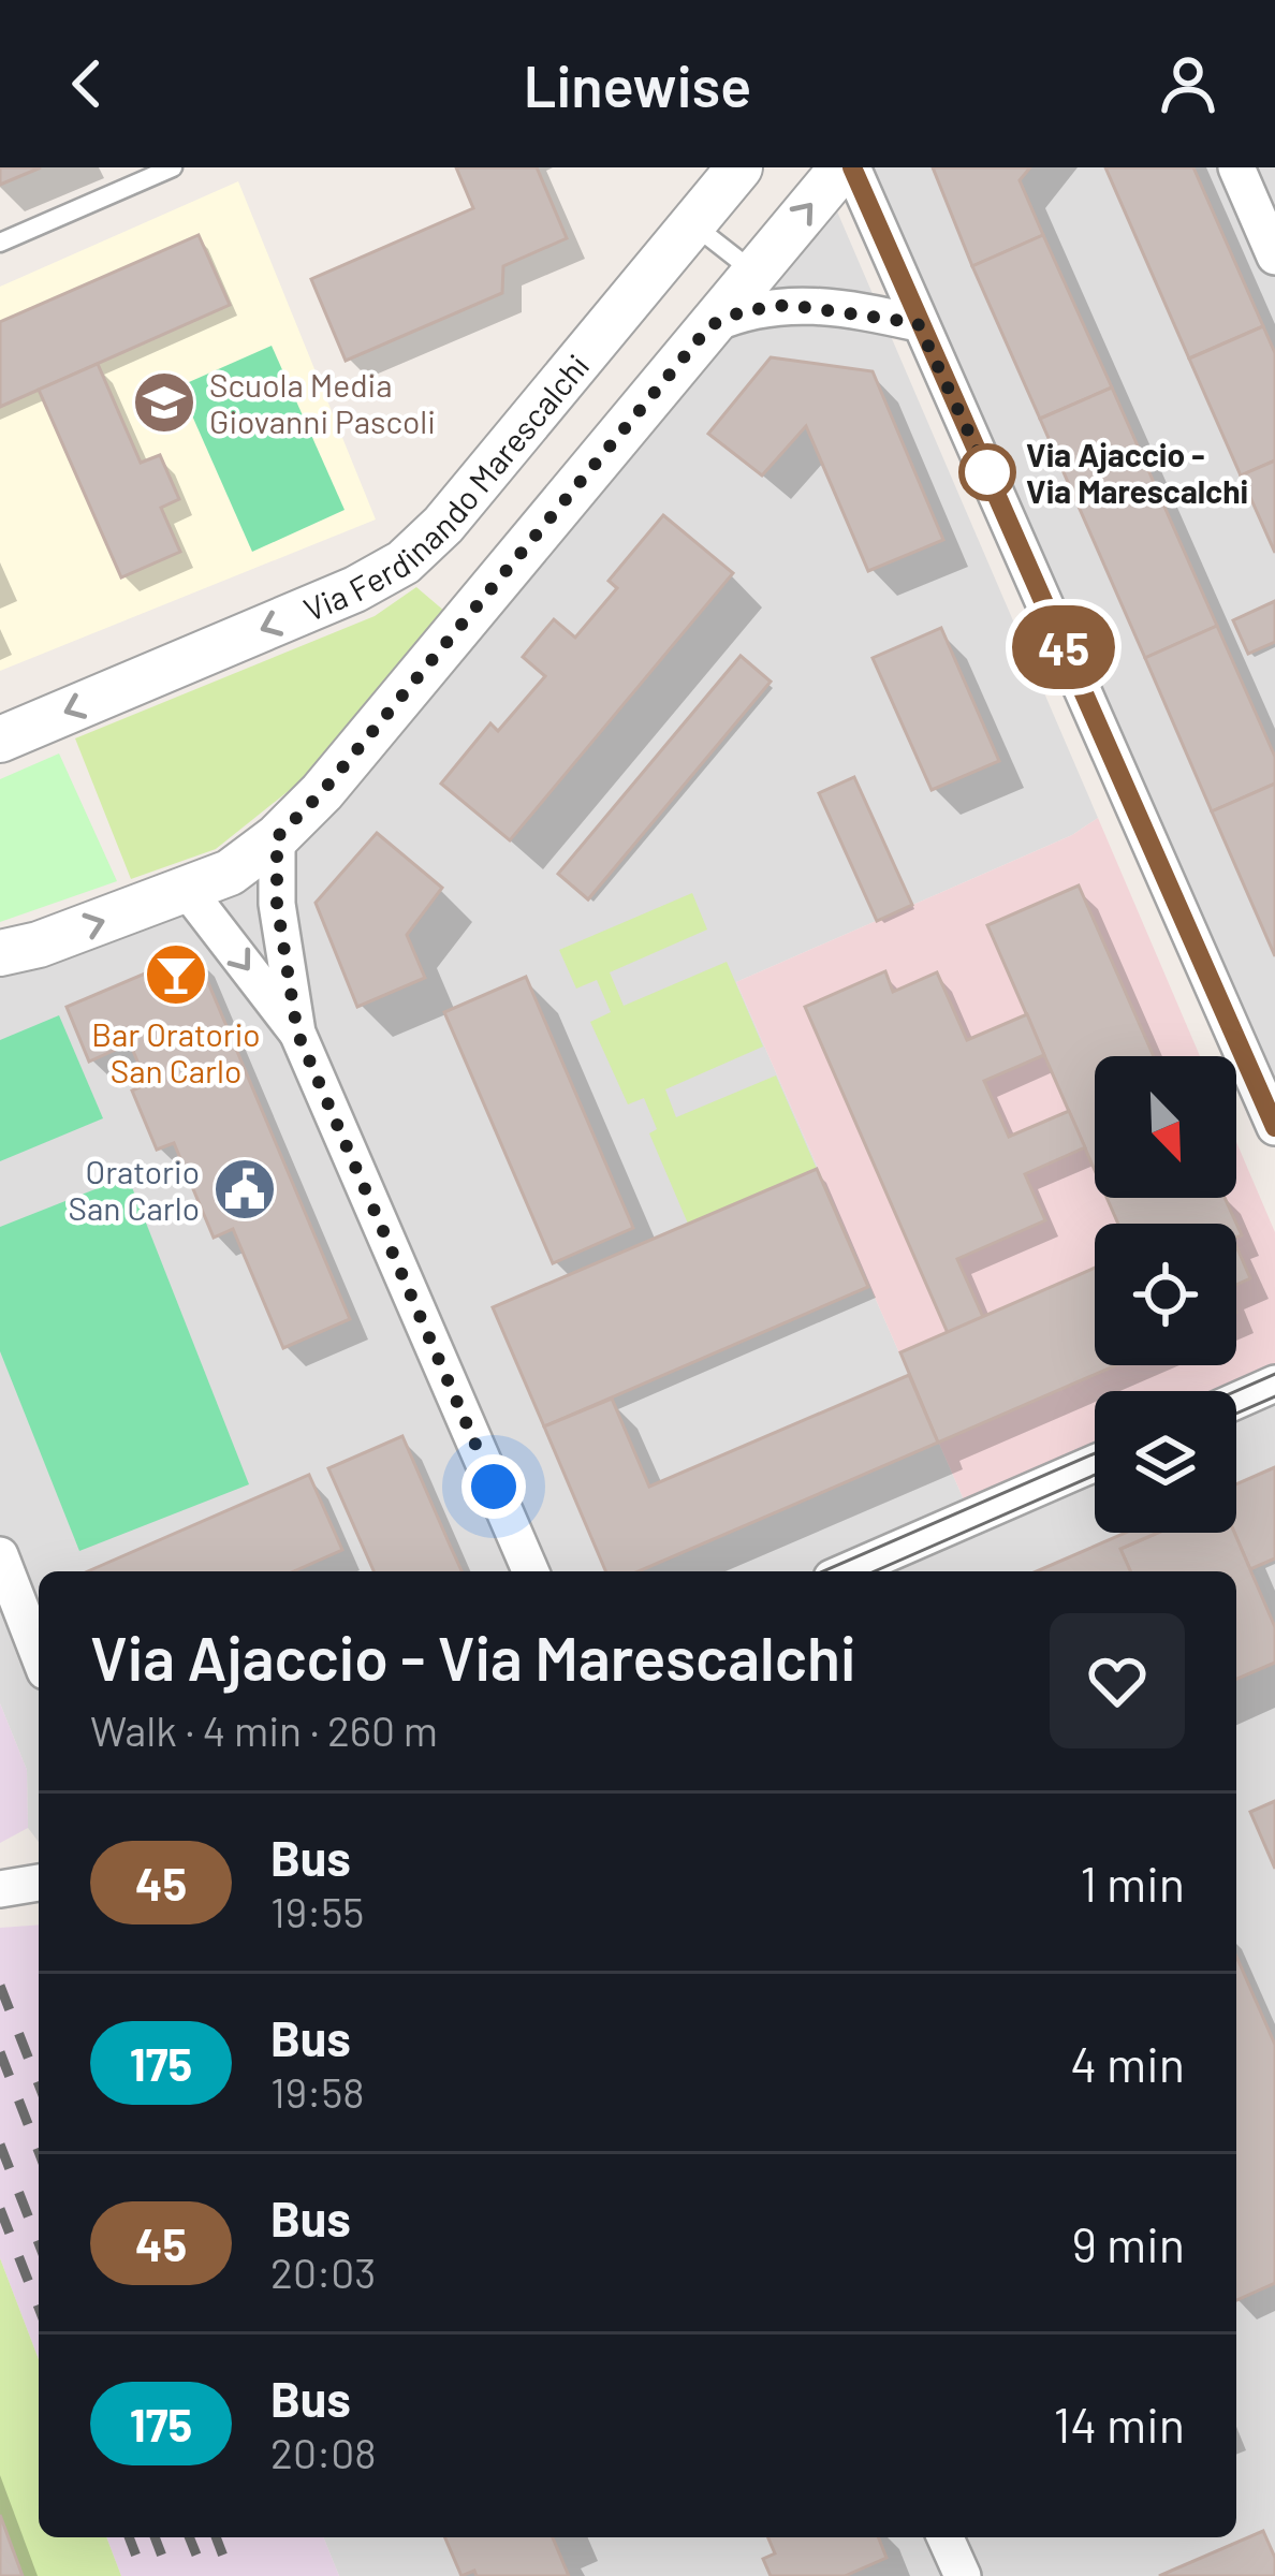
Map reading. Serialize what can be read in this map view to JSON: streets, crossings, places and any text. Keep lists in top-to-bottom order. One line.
{"streets":{"street":["Via Ferdinando Marescalchi"]},"places":{"school or university":["Scuola Media Giovanni Pascoli"],"other":["Via Ajaccio - Via Marescalchi"],"bar":["Bar Oratorio San Carlo"],"public building":["Oratorio San Carlo"]},"lines":["bus line 45"],"north":"bottom right","page":{"header":"Linewise","on_map":"45","heading":["Via Ajaccio - Via Marescalchi","Walk · 4 min · 260 m"],"list":[{"mark":"45","name":"Bus","note":"19:55","value":"1 min"},{"mark":"175","name":"Bus","note":"19:58","value":"4 min"},{"mark":"45","name":"Bus","note":"20:03","value":"9 min"},{"mark":"175","name":"Bus","note":"20:08","value":"14 min"}]}}
